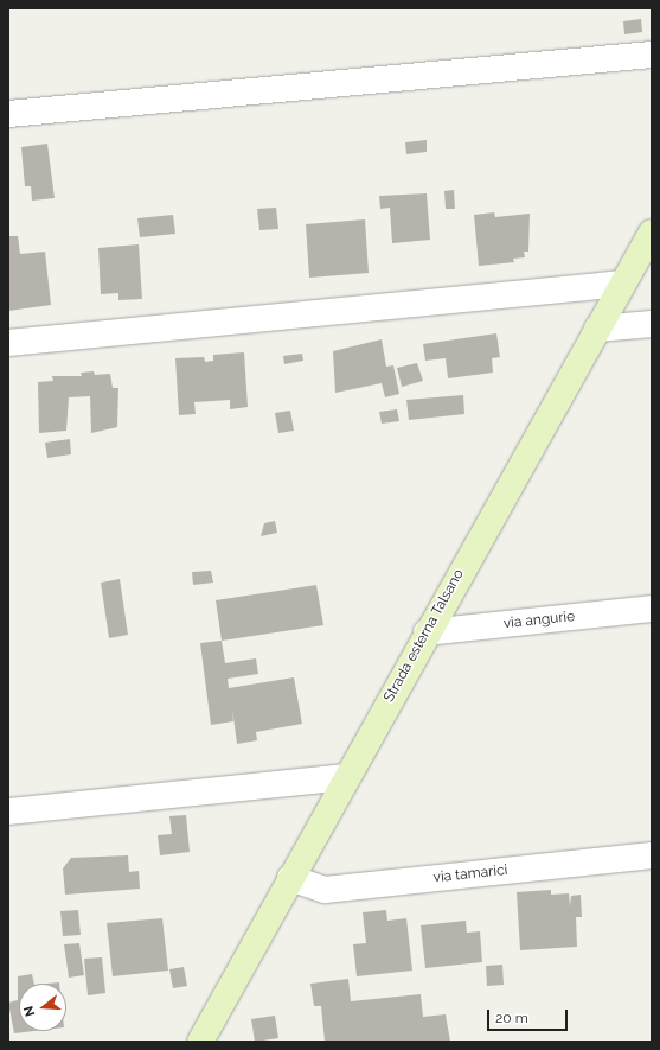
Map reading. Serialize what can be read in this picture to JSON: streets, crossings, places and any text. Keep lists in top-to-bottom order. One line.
{"streets":{"street":["via angurie","Strada esterna Talsano","via tamarici"]},"crossings":[["via angurie","Strada esterna Talsano"],["Strada esterna Talsano","via tamarici"]],"scale_bar":"20 m","north":"left"}
